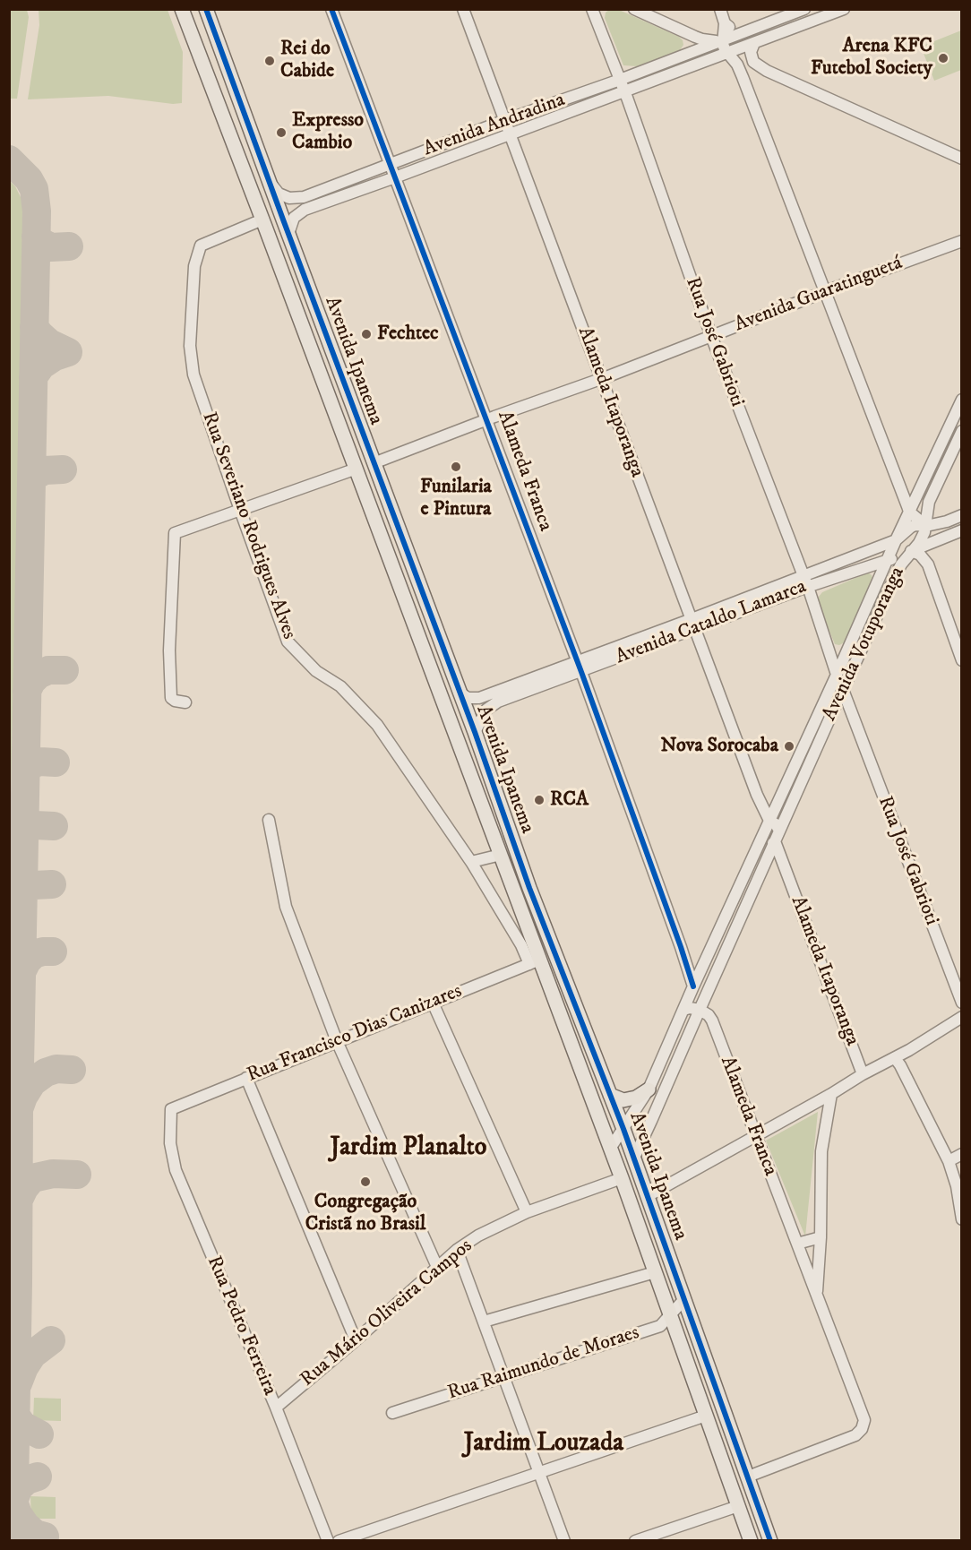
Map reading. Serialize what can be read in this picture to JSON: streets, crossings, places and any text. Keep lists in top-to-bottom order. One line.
{"streets":{"main road":["Avenida Ipanema"],"street":["Avenida Andradina","Avenida Guaratinguetá","Rua José Gabrioti","Alameda Itaporanga","Alameda Franca","Rua Severiano Rodrigues Alves","Avenida Cataldo Lamarca","Avenida Votuporanga","Rua Francisco Dias Canizares","Rua Mário Oliveira Campos","Rua Pedro Ferreira","Rua Raimundo de Moraes"]},"crossings":[["Avenida Andradina","Rua José Gabrioti"],["Avenida Andradina","Avenida Ipanema"],["Avenida Andradina","Alameda Itaporanga"],["Avenida Andradina","Alameda Franca"],["Avenida Guaratinguetá","Rua José Gabrioti"],["Avenida Guaratinguetá","Avenida Ipanema"],["Avenida Guaratinguetá","Alameda Itaporanga"],["Avenida Guaratinguetá","Alameda Franca"],["Rua José Gabrioti","Avenida Cataldo Lamarca"],["Rua José Gabrioti","Avenida Votuporanga"],["Avenida Ipanema","Alameda Franca"],["Avenida Ipanema","Rua Severiano Rodrigues Alves"],["Avenida Ipanema","Avenida Cataldo Lamarca"],["Avenida Ipanema","Avenida Votuporanga"],["Avenida Ipanema","Rua Francisco Dias Canizares"],["Avenida Ipanema","Rua Mário Oliveira Campos"],["Avenida Ipanema","Rua Raimundo de Moraes"],["Alameda Itaporanga","Avenida Cataldo Lamarca"],["Alameda Itaporanga","Avenida Votuporanga"],["Alameda Franca","Avenida Cataldo Lamarca"],["Alameda Franca","Avenida Votuporanga"],["Rua Severiano Rodrigues Alves","Rua Francisco Dias Canizares"],["Avenida Cataldo Lamarca","Avenida Votuporanga"],["Rua Francisco Dias Canizares","Rua Pedro Ferreira"],["Rua Mário Oliveira Campos","Rua Pedro Ferreira"]],"districts":["Jardim Planalto","Jardim Louzada"],"places":["Arena KFC Futebol Society","Rei do Cabide","Expresso Cambio","Fechtec","Funilaria e Pintura","Nova Sorocaba","RCA","Congregação Cristã no Brasil"]}
